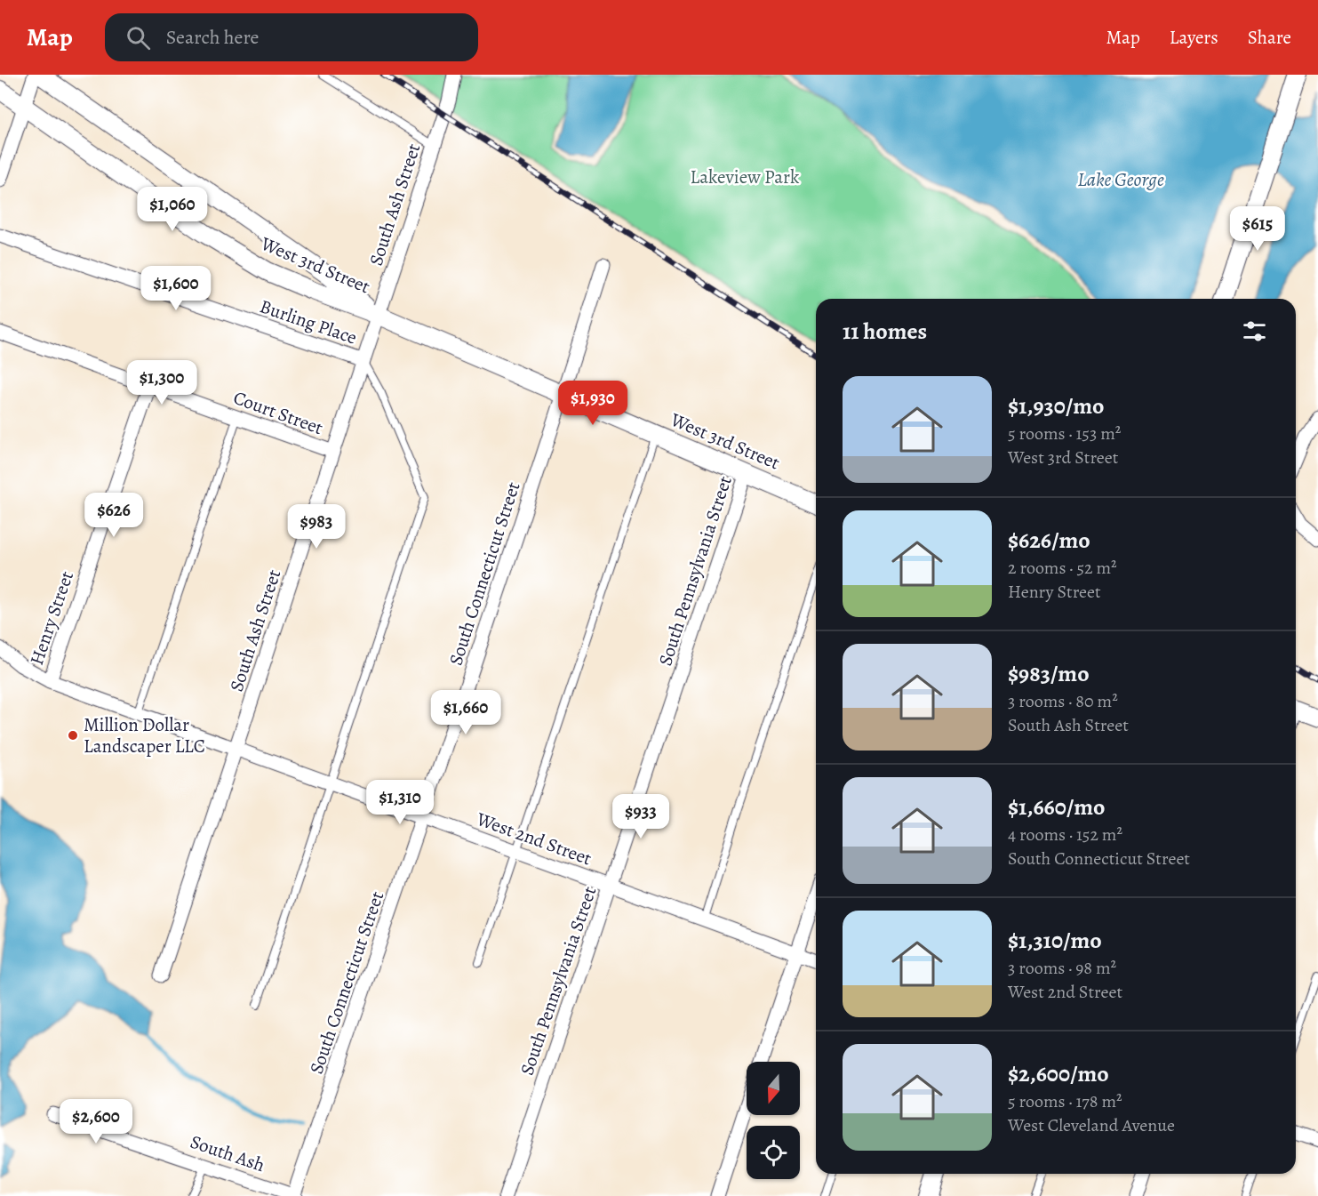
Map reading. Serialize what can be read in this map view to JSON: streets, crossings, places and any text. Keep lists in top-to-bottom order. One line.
{"streets":{"street":["South Ash Street","West 3rd Street","Burling Place","Court Street","South Pennsylvania Street","South Connecticut Street","Henry Street","West 2nd Street","South Ash"]},"crossings":[["South Ash Street","West 3rd Street"],["South Ash Street","Burling Place"],["South Ash Street","Court Street"],["South Ash Street","West 2nd Street"],["West 3rd Street","South Pennsylvania Street"],["West 3rd Street","South Connecticut Street"],["Court Street","Henry Street"],["South Pennsylvania Street","West 2nd Street"],["South Connecticut Street","West 2nd Street"],["South Connecticut Street","South Ash"],["Henry Street","West 2nd Street"]],"water":["Lake George"],"parks":["Lakeview Park"],"places":["Million Dollar Landscaper LLC"],"north":"bottom","page":{"header":"Map","search":"Search here","nav":["Map","Layers","Share"],"price":["$1,060","$615","$1,600","$1,300","$1,930","$626","$983","$1,660","$1,310","$933","$2,600"],"heading":"11 homes","list":[{"name":"$1,930/mo","note":"5 rooms · 153 m² · West 3rd Street"},{"name":"$626/mo","note":"2 rooms · 52 m² · Henry Street"},{"name":"$983/mo","note":"3 rooms · 80 m² · South Ash Street"},{"name":"$1,660/mo","note":"4 rooms · 152 m² · South Connecticut Street"},{"name":"$1,310/mo","note":"3 rooms · 98 m² · West 2nd Street"},{"name":"$2,600/mo","note":"5 rooms · 178 m² · West Cleveland Avenue"}]}}
